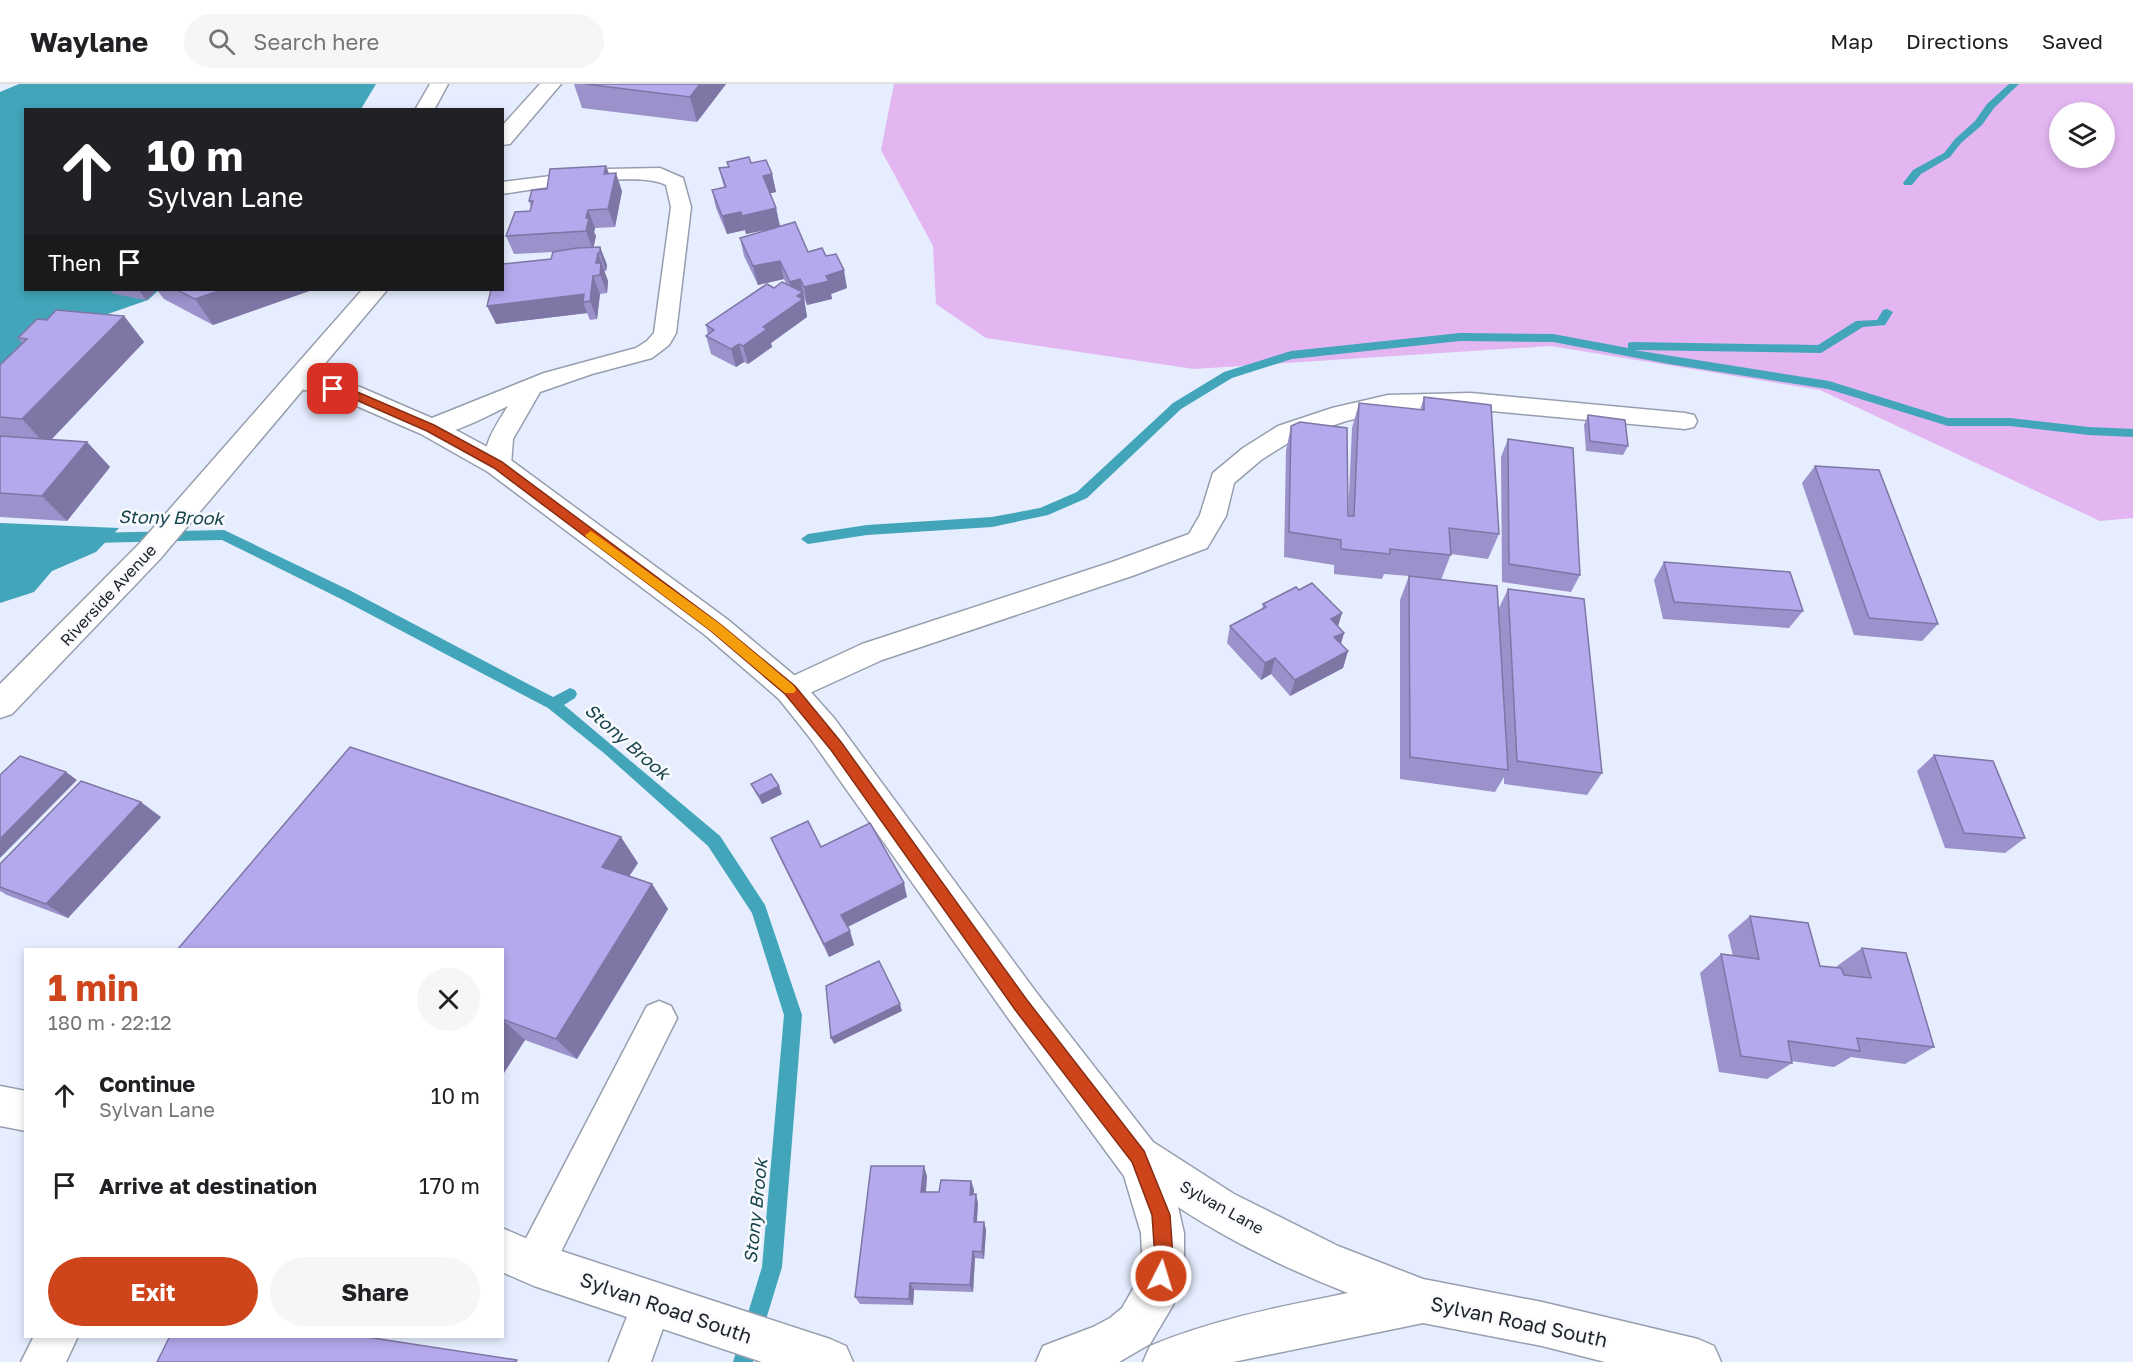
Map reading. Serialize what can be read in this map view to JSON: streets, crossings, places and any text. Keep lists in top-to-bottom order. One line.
{"streets":{"street":["Riverside Avenue","Sylvan Lane","Sylvan Road South"]},"crossings":[["Riverside Avenue","Sylvan Lane"],["Sylvan Lane","Sylvan Road South"]],"water":["Stony Brook"],"page":{"header":"Waylane","search":"Search here","nav":["Map","Directions","Saved"],"turn":["10 m","Sylvan Lane"],"then":"Then","heading":["1 min","180 m · 22:12"],"list":[{"name":"Continue","note":"Sylvan Lane","value":"10 m"},{"name":"Arrive at destination","value":"170 m"}],"buttons":["Exit","Share"]}}
